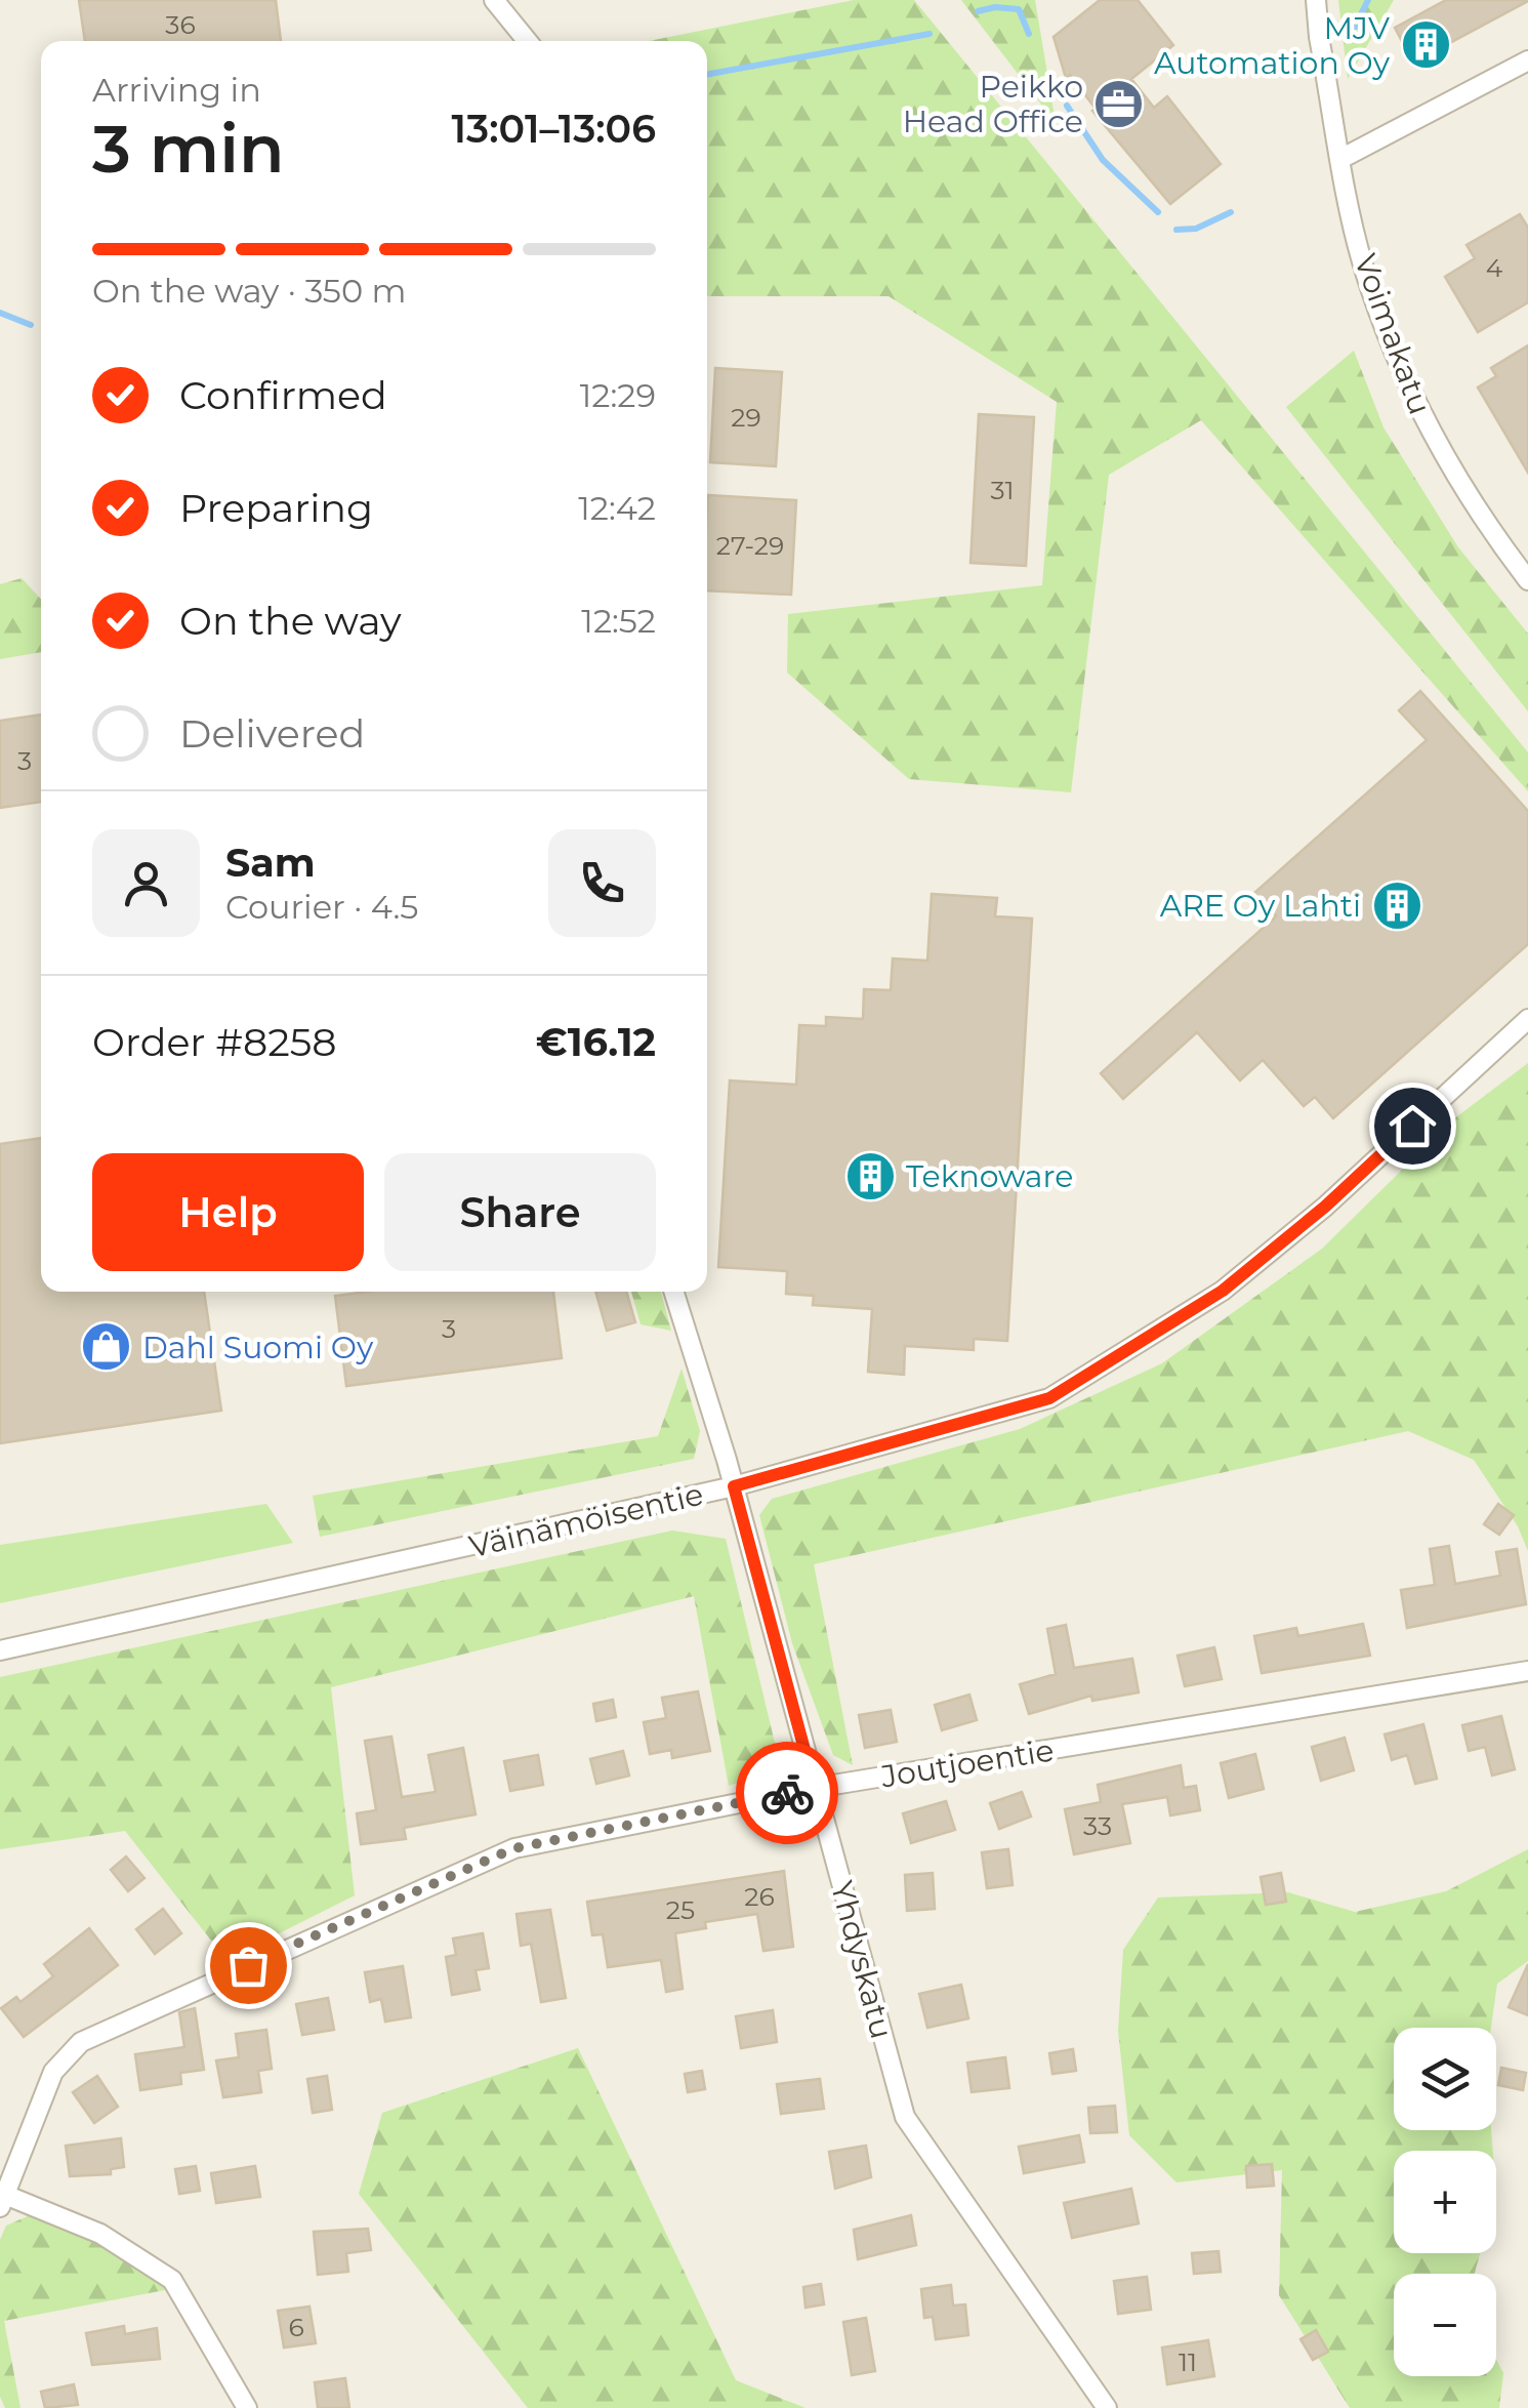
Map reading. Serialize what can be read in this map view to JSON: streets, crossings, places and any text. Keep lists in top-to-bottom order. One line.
{"streets":{"street":["Voimakatu","Väinämöisentie","Joutjoentie","Yhdyskatu"]},"crossings":[["Väinämöisentie","Yhdyskatu"],["Joutjoentie","Yhdyskatu"]],"places":{"building":["MJV Automation Oy","ARE Oy Lahti","Teknoware"],"office":["Peikko Head Office"],"shop":["Dahl Suomi Oy"]},"house_numbers":["36","4","29","31","27-29","3","3","33","26","25","6","11"],"page":{"heading":["3 min","Arriving in","13:01–13:06"],"panel":["Sam","Courier · 4.5","Order #8258","€16.12"],"bar":"On the way · 350 m","list":[["Confirmed","12:29"],["Preparing","12:42"],["On the way","12:52"],"Delivered"],"buttons":["Help","Share"],"map_buttons":["+","−"]}}
